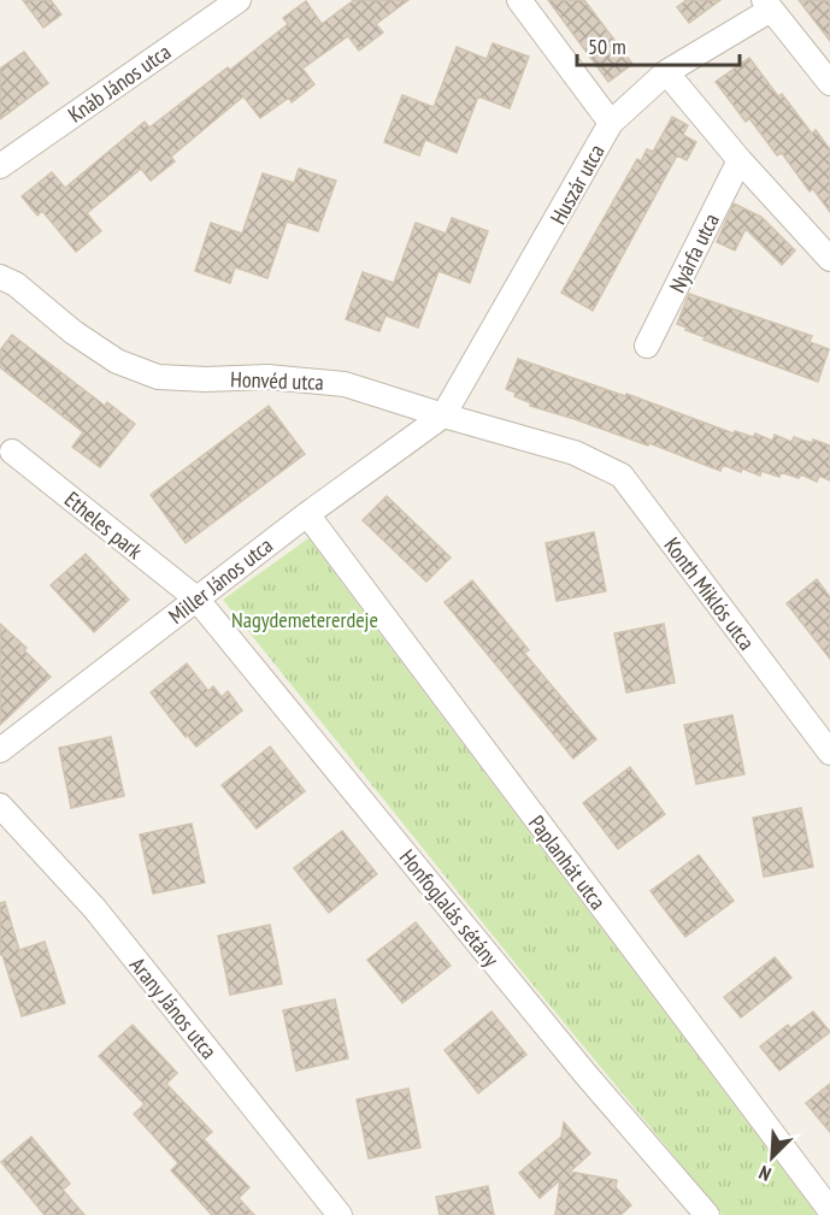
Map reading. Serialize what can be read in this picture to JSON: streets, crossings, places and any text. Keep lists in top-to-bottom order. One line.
{"streets":{"street":["Knáb János utca","Huszár utca","Nyárfa utca","Honvéd utca","Etheles park","Miller János utca","Konth Miklós utca","Paplanhát utca","Honfoglalás sétány","Arany János utca"]},"crossings":[["Huszár utca","Honvéd utca"],["Huszár utca","Miller János utca"],["Honvéd utca","Miller János utca"],["Honvéd utca","Konth Miklós utca"],["Etheles park","Miller János utca"],["Etheles park","Honfoglalás sétány"],["Miller János utca","Paplanhát utca"],["Miller János utca","Honfoglalás sétány"]],"parks":["Nagydemetererdeje"],"scale_bar":"50 m","north":"bottom left"}
